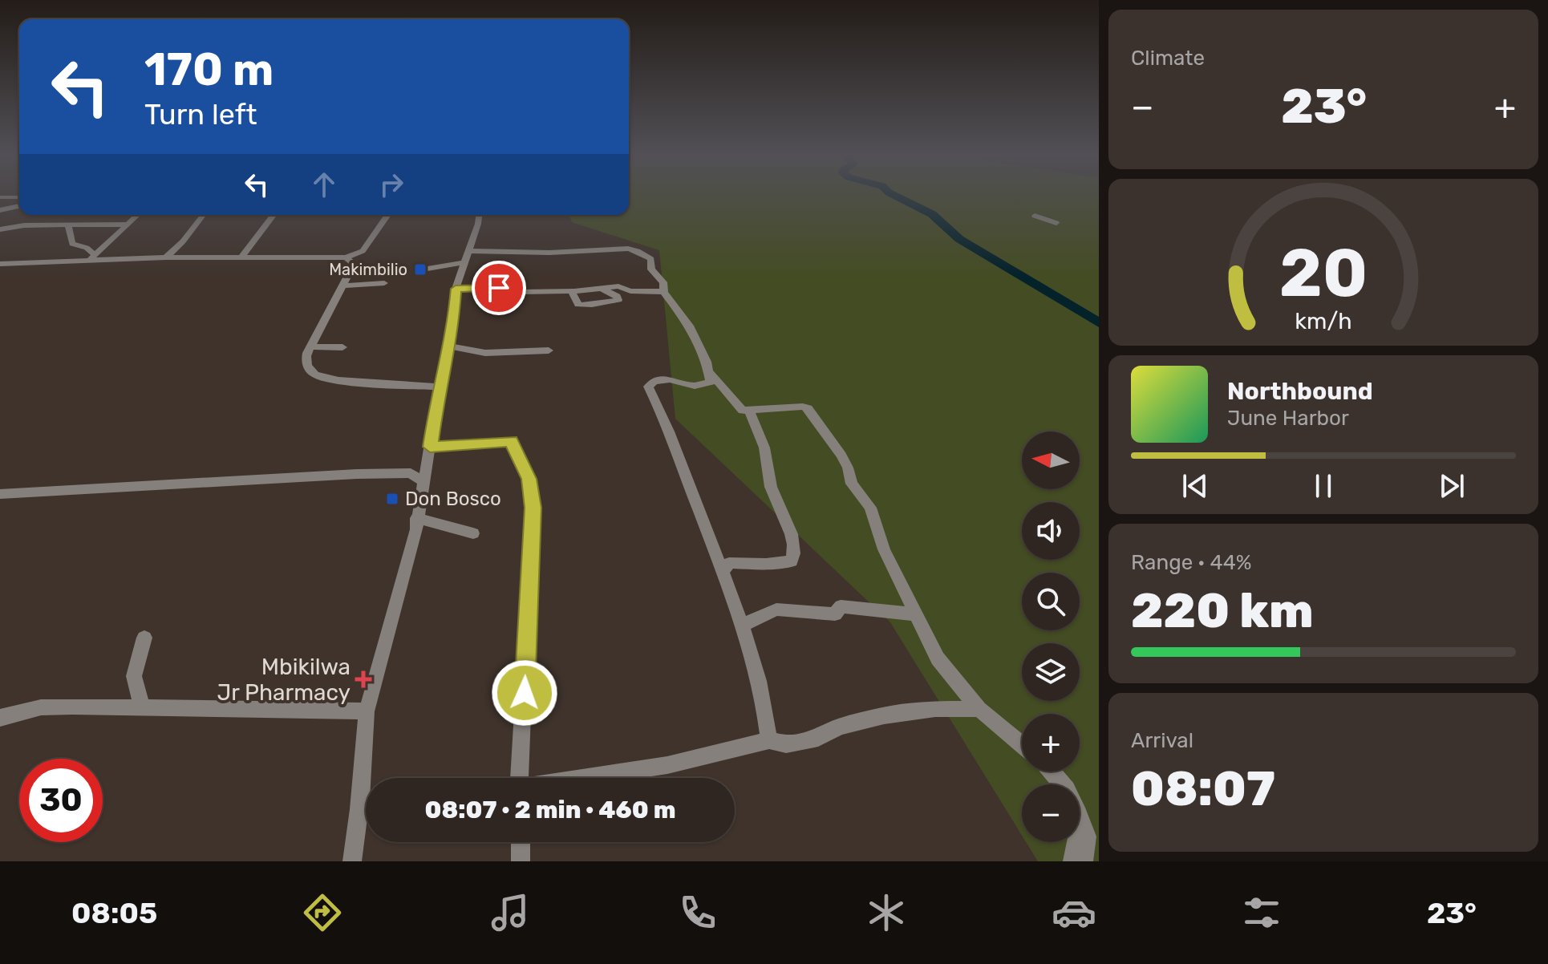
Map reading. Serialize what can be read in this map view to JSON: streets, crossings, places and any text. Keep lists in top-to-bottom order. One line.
{"places":{"transit":["Makimbilio","Don Bosco"],"health":["Mbikilwa Jr Pharmacy"]},"north":"left","page":{"tile":["Climate",["Range · 44%","220 km"],["Arrival","08:07"]],"turn":["170 m","Turn left"],"heat":["−","23°","+"],"song":["Northbound","June Harbor"],"map_buttons":["+","−"],"limit":"30","trip":"08:07 · 2 min · 460 m","tabs":["08:05","23°"],"gauge":["20","km/h"]}}
